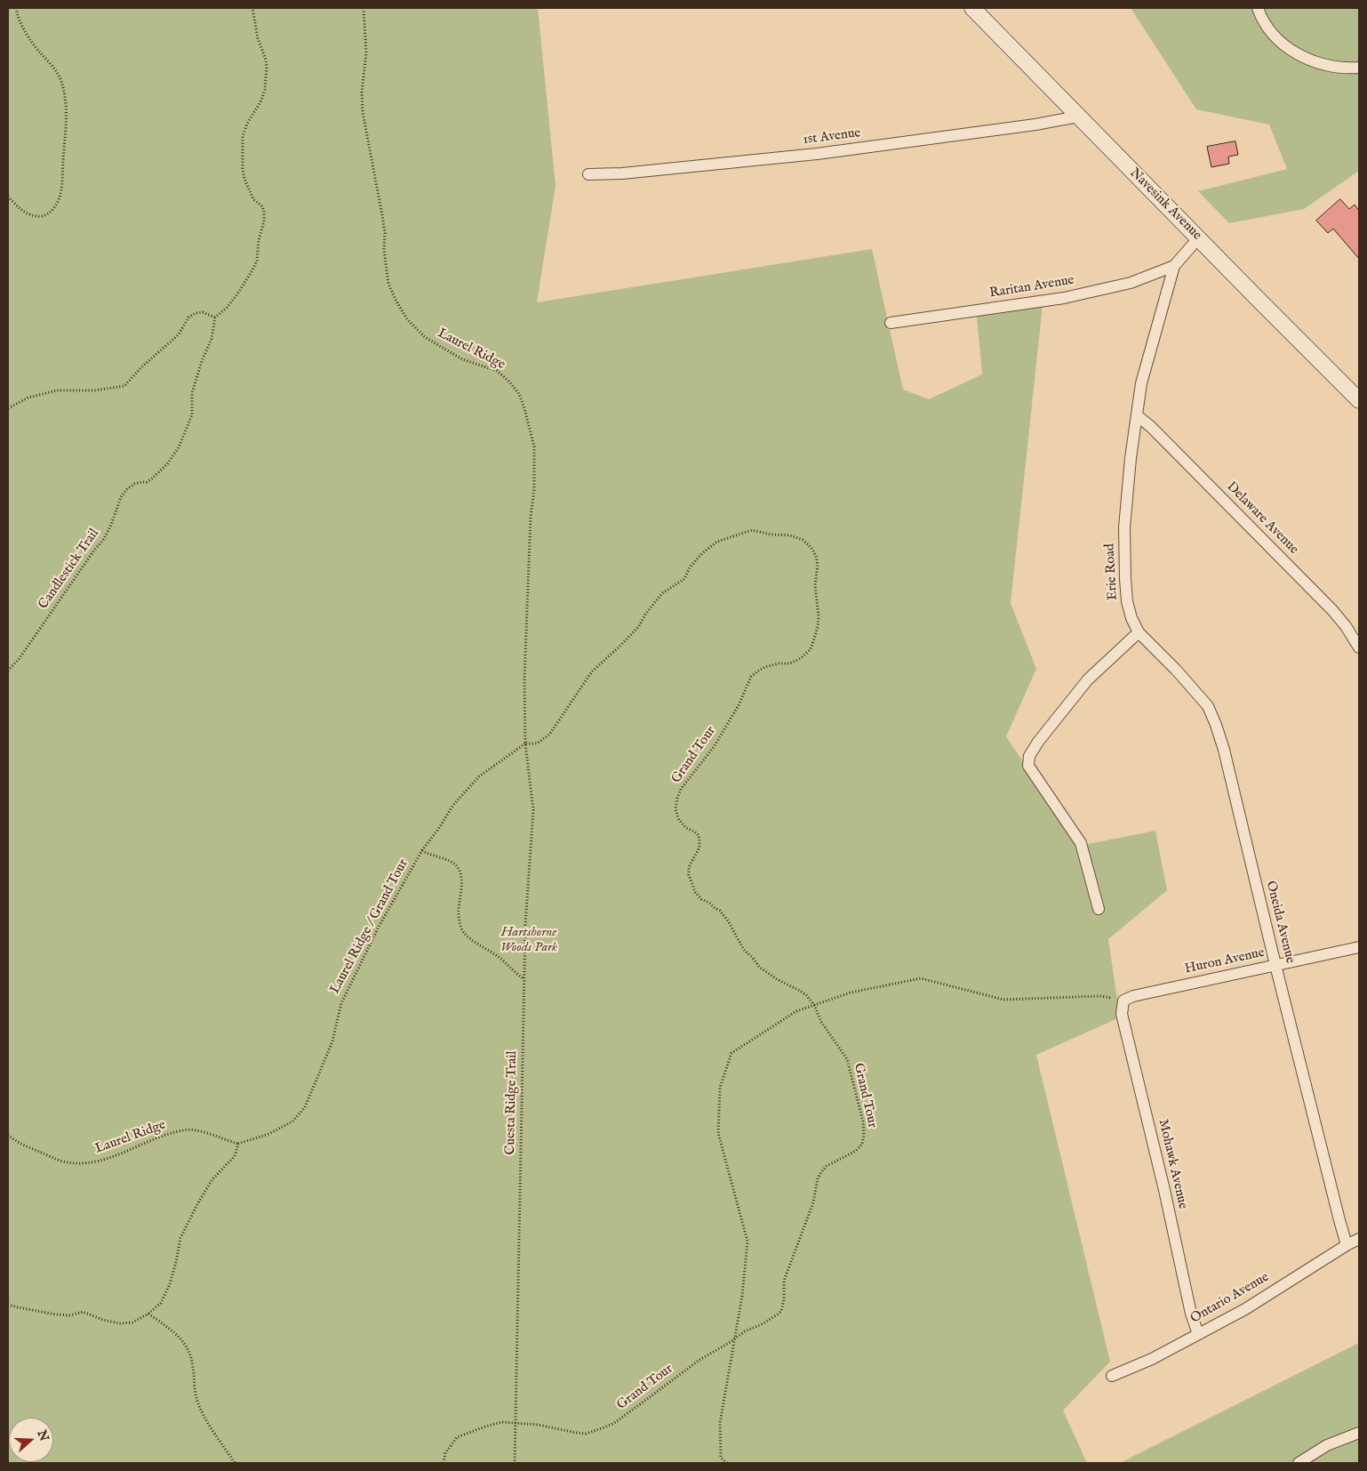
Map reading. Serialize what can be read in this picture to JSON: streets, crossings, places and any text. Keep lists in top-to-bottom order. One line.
{"streets":{"main road":["Navesink Avenue"],"street":["1st Avenue","Raritan Avenue","Delaware Avenue","Erie Road","Oneida Avenue","Huron Avenue","Mohawk Avenue","Ontario Avenue"],"path":["Laurel Ridge","Candlestick Trail","Grand Tour","Laurel Ridge / Grand Tour","Cuesta Ridge Trail"]},"crossings":[["1st Avenue","Navesink Avenue"],["Navesink Avenue","Erie Road"],["Raritan Avenue","Erie Road"],["Laurel Ridge","Grand Tour"],["Laurel Ridge","Laurel Ridge / Grand Tour"],["Laurel Ridge","Cuesta Ridge Trail"],["Delaware Avenue","Erie Road"],["Erie Road","Oneida Avenue"],["Grand Tour","Laurel Ridge / Grand Tour"],["Grand Tour","Cuesta Ridge Trail"],["Oneida Avenue","Huron Avenue"],["Oneida Avenue","Ontario Avenue"],["Laurel Ridge / Grand Tour","Cuesta Ridge Trail"],["Huron Avenue","Mohawk Avenue"],["Mohawk Avenue","Ontario Avenue"]],"parks":["Hartshorne Woods Park"],"north":"right"}
